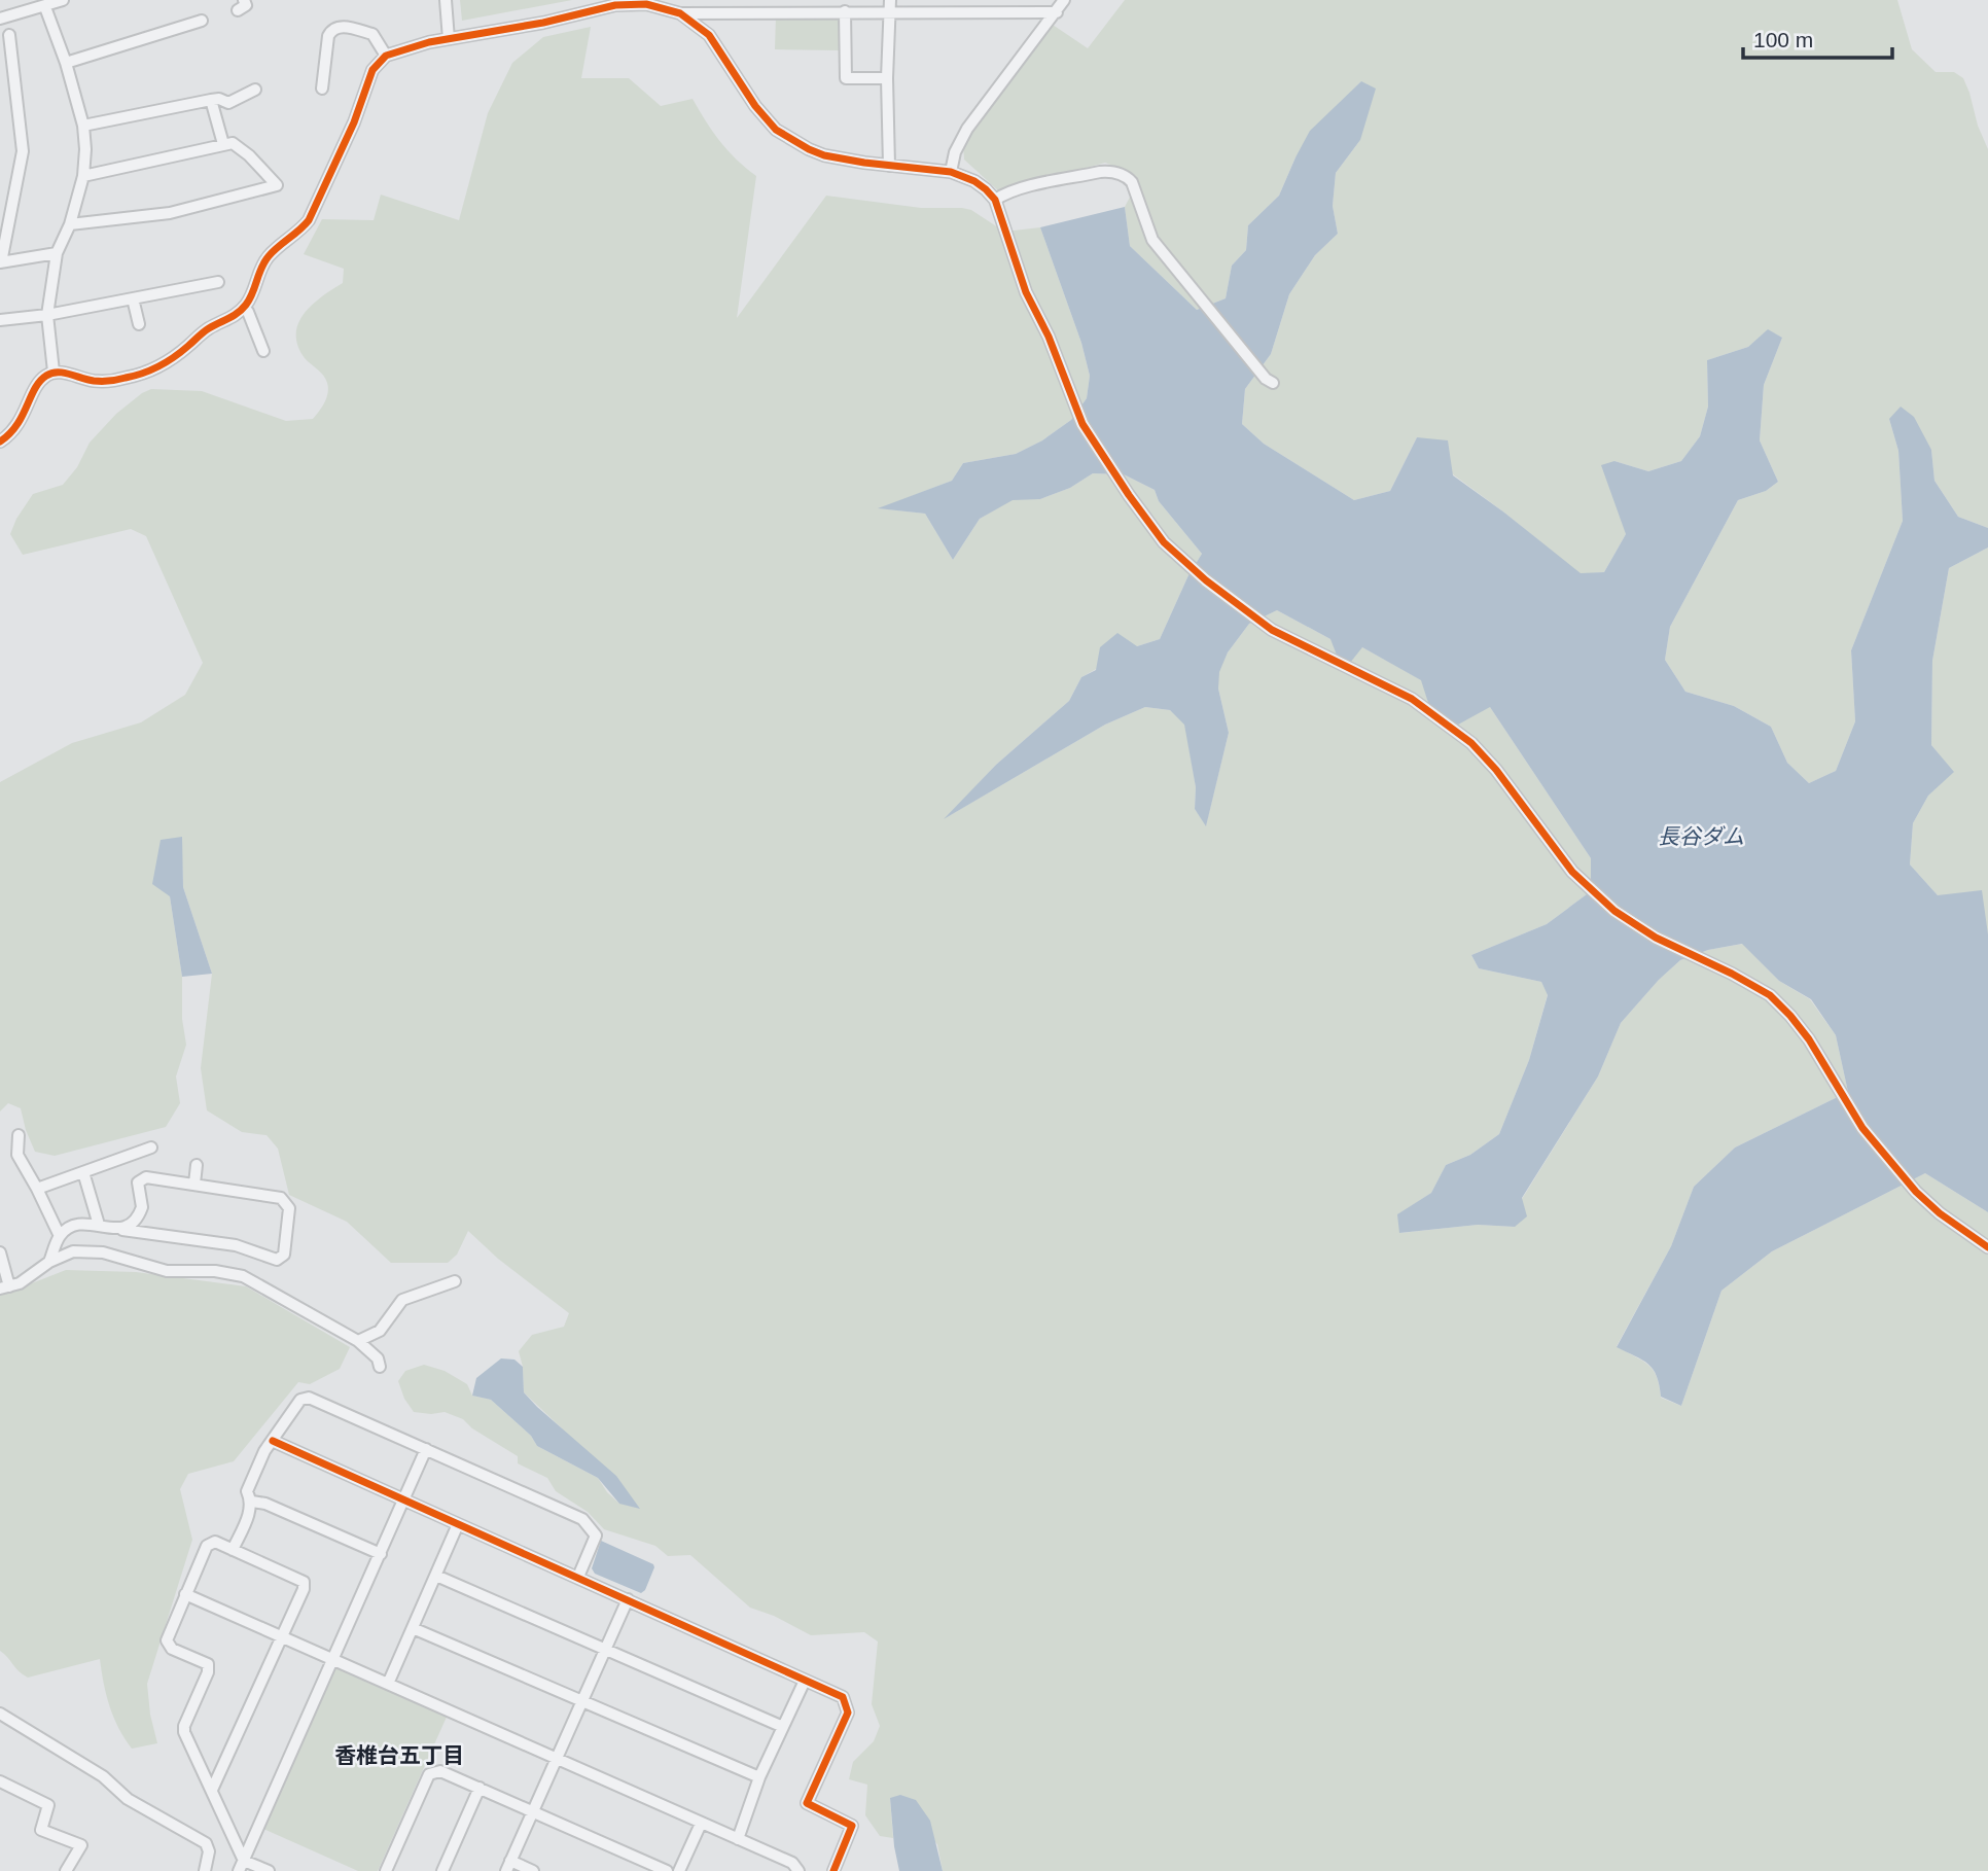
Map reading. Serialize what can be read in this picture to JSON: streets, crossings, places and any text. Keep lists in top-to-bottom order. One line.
{"districts":["香椎台五丁目"],"water":["長谷ダム"],"scale_bar":"100 m"}
